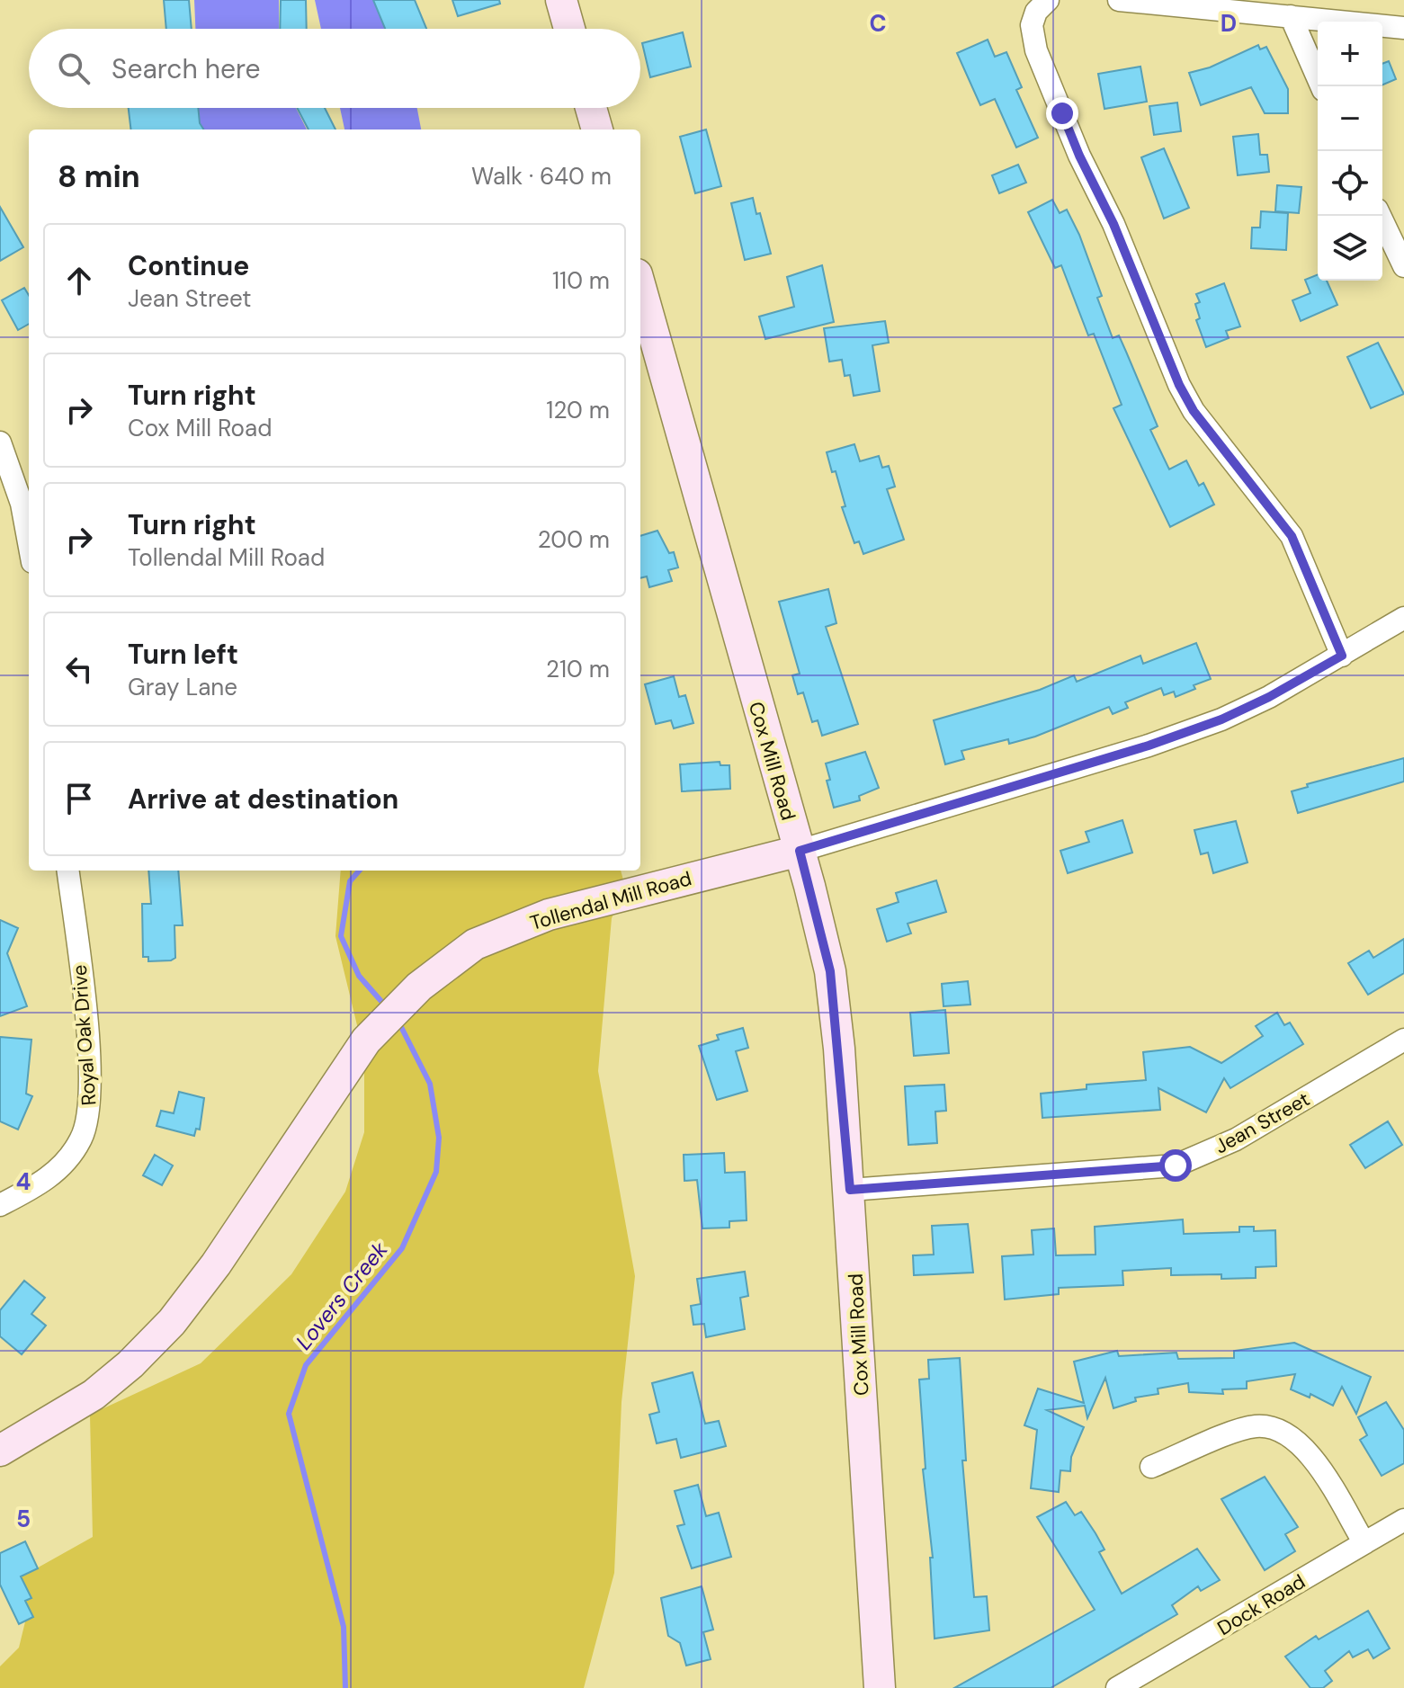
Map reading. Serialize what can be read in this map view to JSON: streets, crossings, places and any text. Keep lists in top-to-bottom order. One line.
{"streets":{"street":["Cox Mill Road","Tollendal Mill Road","Royal Oak Drive","Jean Street","Dock Road"]},"crossings":[["Cox Mill Road","Tollendal Mill Road"],["Cox Mill Road","Jean Street"]],"water":["Lovers Creek"],"page":{"map_buttons":["+","−"],"search":"Search here","heading":["8 min","Walk · 640 m"],"list":[["Continue","Jean Street","110 m"],["Turn right","Cox Mill Road","120 m"],["Turn right","Tollendal Mill Road","200 m"],["Turn left","Gray Lane","210 m"],"Arrive at destination"]},"grid":{"columns":["C","D"],"rows":["4","5"]}}
